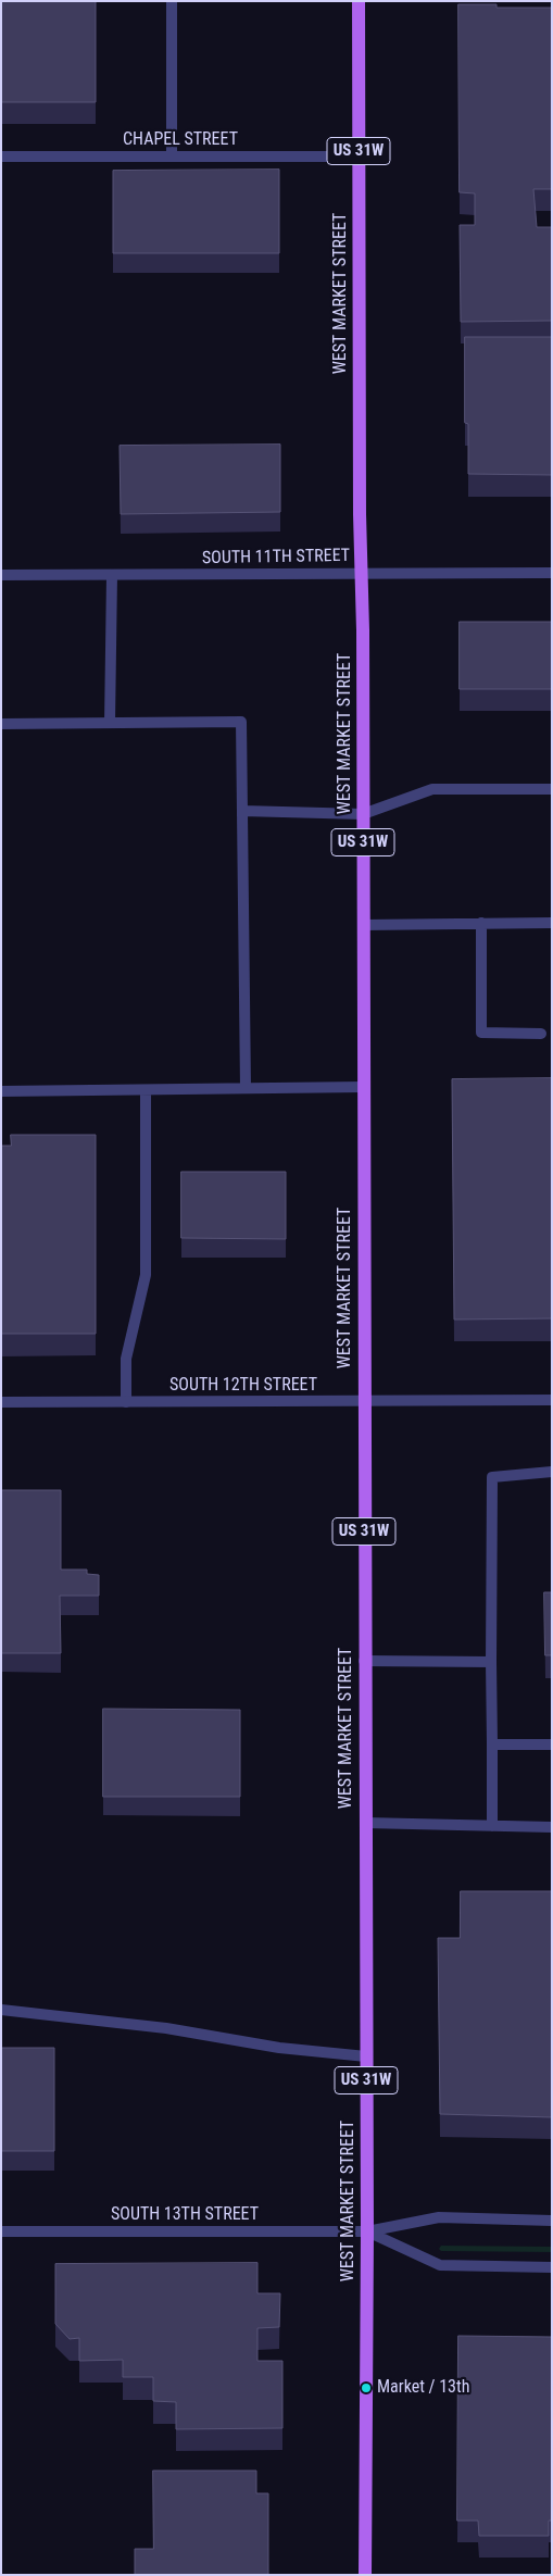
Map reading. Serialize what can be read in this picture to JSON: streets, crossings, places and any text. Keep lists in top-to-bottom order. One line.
{"streets":{"main road":["US 31W","WEST MARKET STREET"],"street":["CHAPEL STREET","SOUTH 11TH STREET","SOUTH 12TH STREET","SOUTH 13TH STREET"]},"crossings":[["CHAPEL STREET","WEST MARKET STREET"],["WEST MARKET STREET","SOUTH 11TH STREET"],["WEST MARKET STREET","SOUTH 12TH STREET"],["WEST MARKET STREET","SOUTH 13TH STREET"]],"places":["Market / 13th"]}
